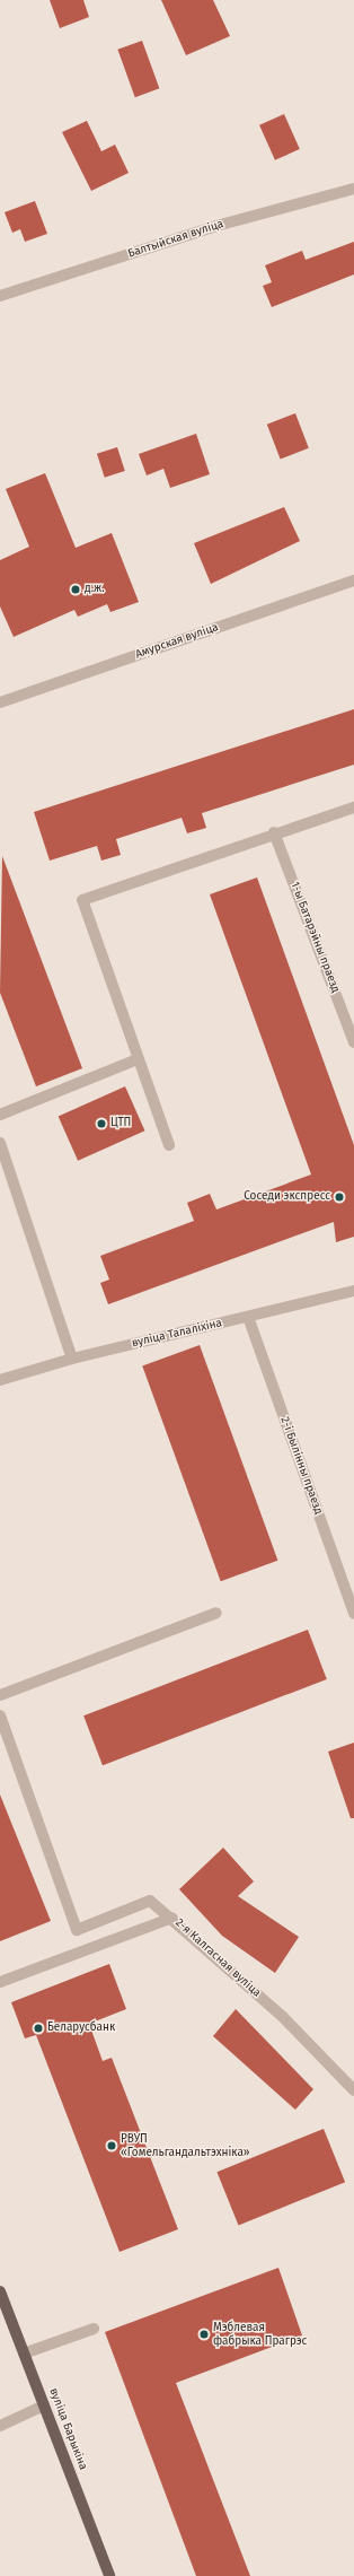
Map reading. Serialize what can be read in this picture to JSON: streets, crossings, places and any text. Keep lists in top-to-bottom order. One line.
{"streets":{"main road":["вуліца Барыкіна"],"street":["Балтыйская вуліца","Амурская вуліца","1-ы Батарэйны праезд","вуліца Талаліхіна","2-і Былінны праезд","2-я Калгасная вуліца"]},"crossings":[["вуліца Талаліхіна","2-і Былінны праезд"]],"places":["д.ж.","ЦТП","Соседи экспресс","Беларусбанк","РВУП «Гомельгандальтэхніка»","Мэблевая фабрыка Прагрэс"]}
